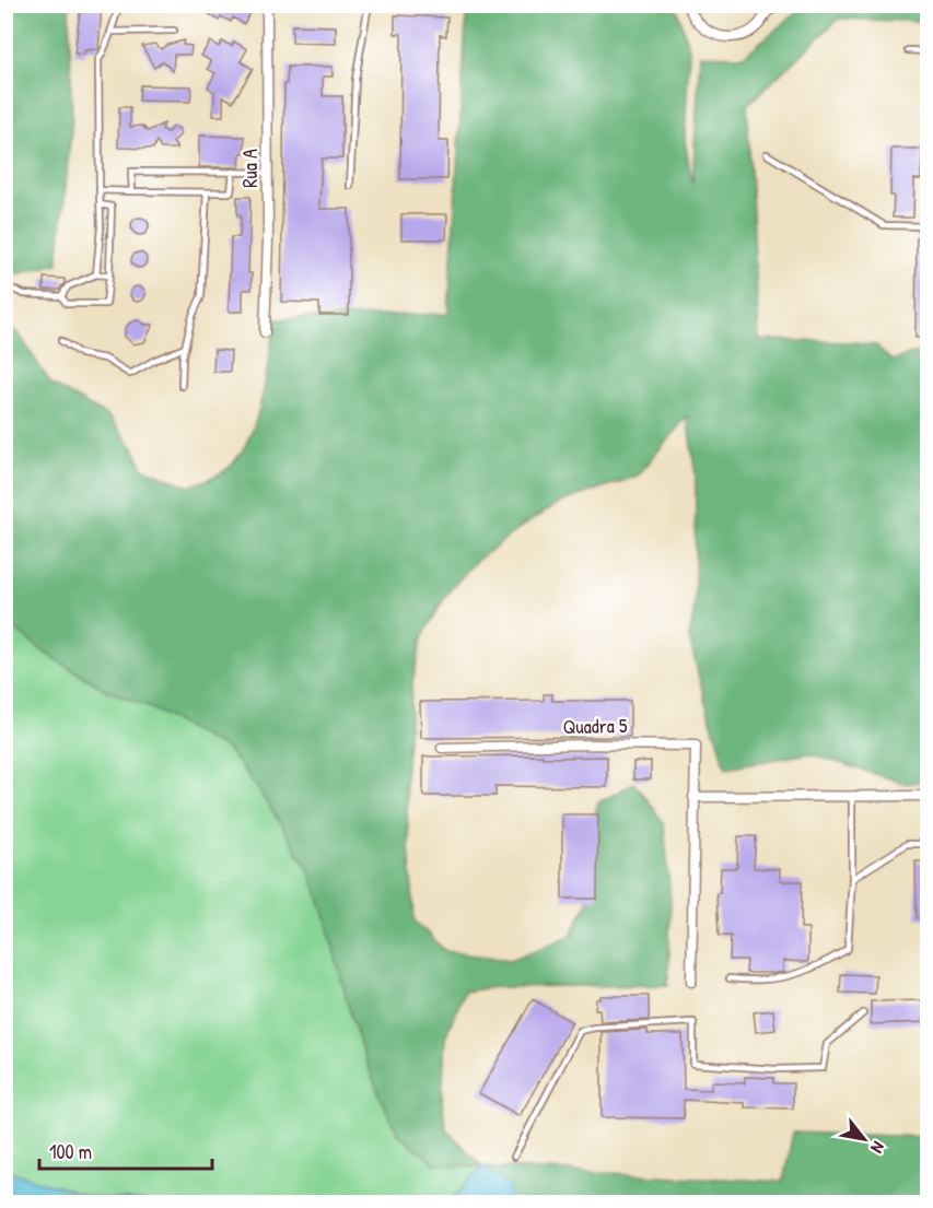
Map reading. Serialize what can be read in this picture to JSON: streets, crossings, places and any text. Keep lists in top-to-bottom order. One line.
{"streets":{"street":["Rua A","Quadra 5"]},"scale_bar":"100 m","north":"bottom right"}
